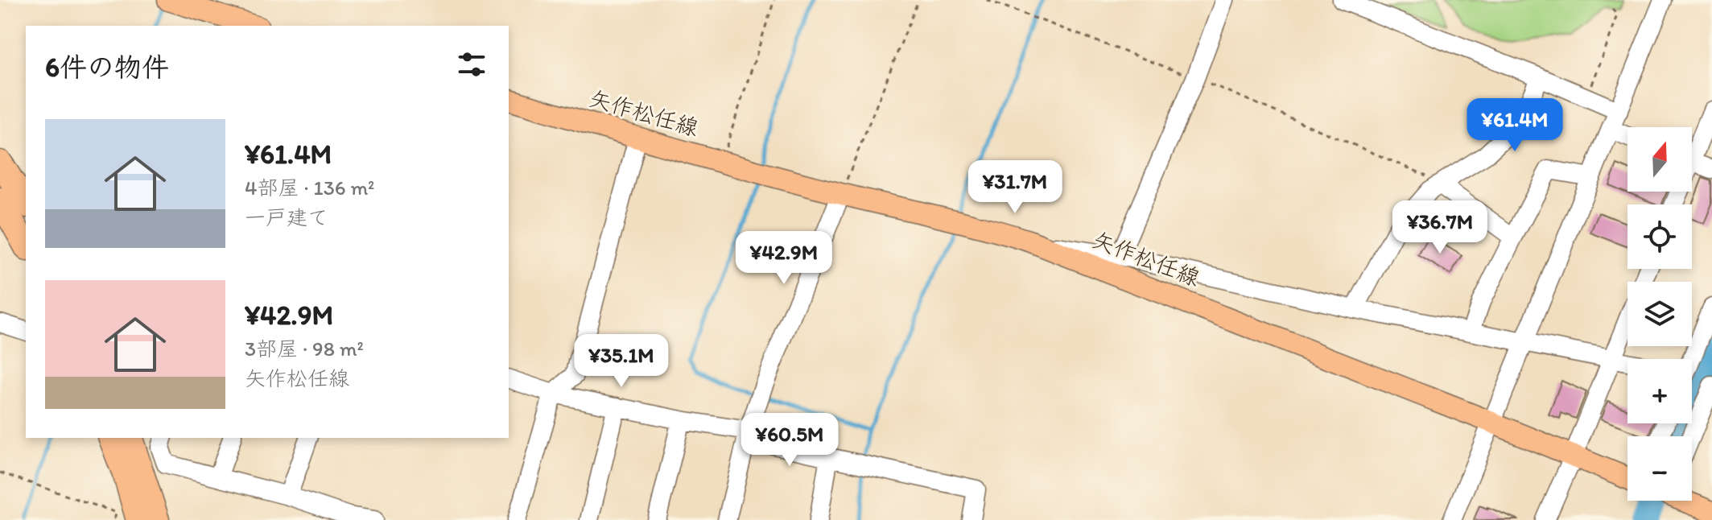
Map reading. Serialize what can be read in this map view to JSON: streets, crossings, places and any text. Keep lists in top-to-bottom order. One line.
{"streets":{"main road":["矢作松任線"]},"north":"top","page":{"heading":"6件の物件","price":["¥61.4M","¥31.7M","¥36.7M","¥42.9M","¥35.1M","¥60.5M"],"list":[{"name":"¥61.4M","note":"4部屋 · 136 m² · 一戸建て"},{"name":"¥42.9M","note":"3部屋 · 98 m² · 矢作松任線"}],"map_buttons":["+","−"]}}
